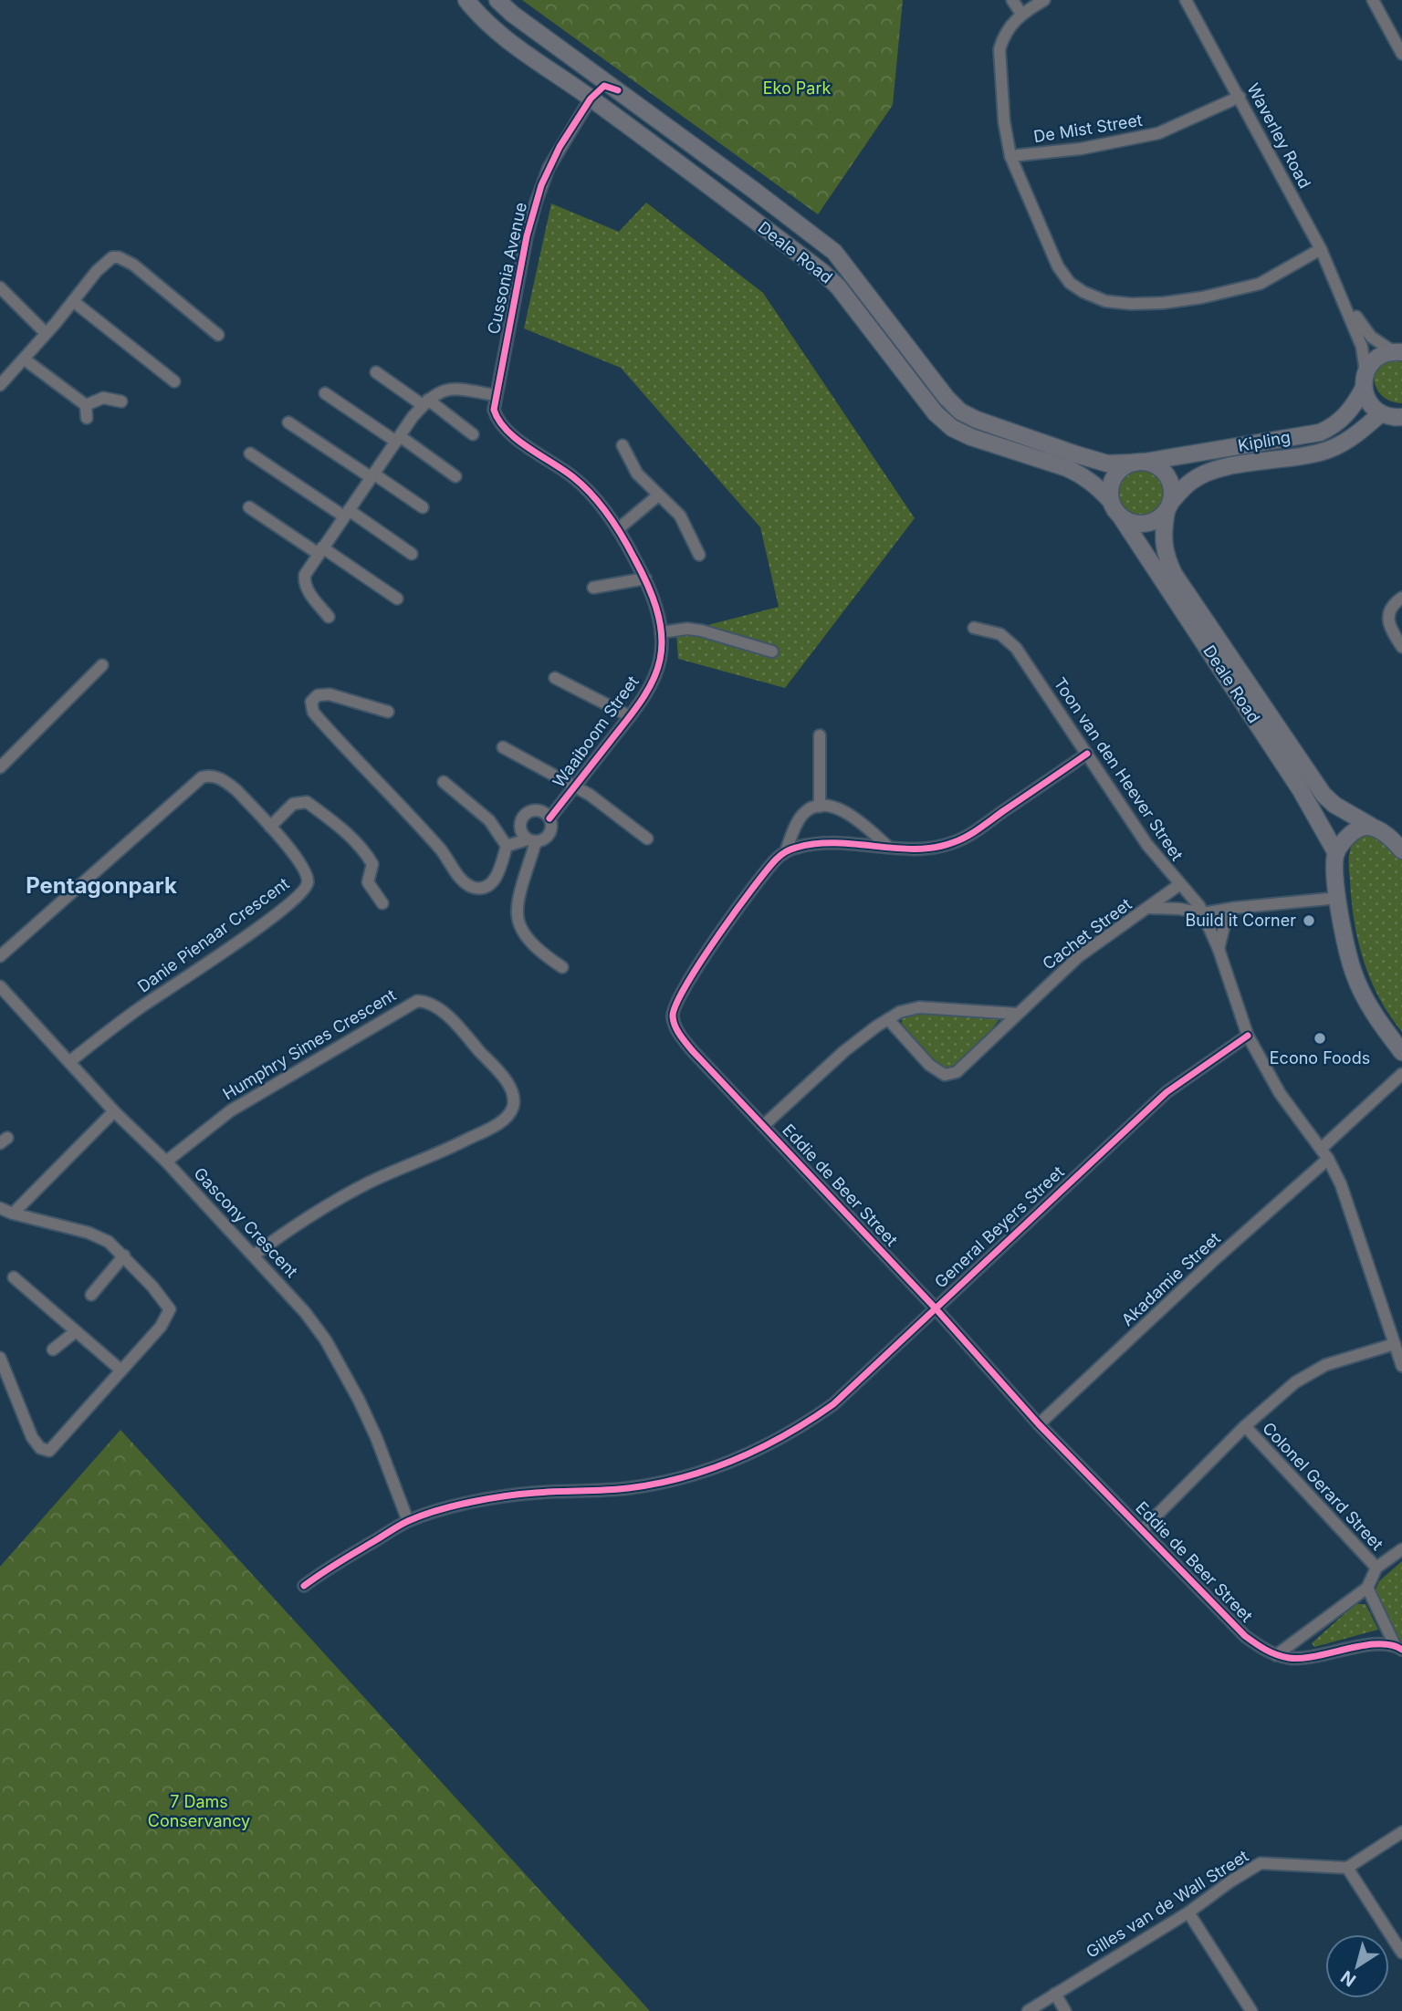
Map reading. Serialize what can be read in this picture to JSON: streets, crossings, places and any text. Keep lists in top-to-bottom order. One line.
{"streets":{"street":["De Mist Street","Waverley Road","Deale Road","Cussonia Avenue","Kipling","Waaiboom Street","Toon van den Heever Street","Cachet Street","Danie Pienaar Crescent","Humphry Simes Crescent","Eddie de Beer Street","Gascony Crescent","General Beyers Street","Akadamie Street","Colonel Gerard Street","Gilles van de Wall Street"]},"crossings":[["De Mist Street","Waverley Road"],["Waverley Road","Kipling"],["Deale Road","Cussonia Avenue"],["Deale Road","Kipling"],["Cussonia Avenue","Waaiboom Street"],["Toon van den Heever Street","Cachet Street"],["Toon van den Heever Street","General Beyers Street"],["Toon van den Heever Street","Akadamie Street"],["Danie Pienaar Crescent","Gascony Crescent"],["Humphry Simes Crescent","Gascony Crescent"],["Eddie de Beer Street","General Beyers Street"],["Eddie de Beer Street","Akadamie Street"],["Gascony Crescent","General Beyers Street"]],"districts":["Pentagonpark"],"parks":["Eko Park","7 Dams Conservancy"],"places":["Build it Corner","Econo Foods"],"north":"bottom left"}
